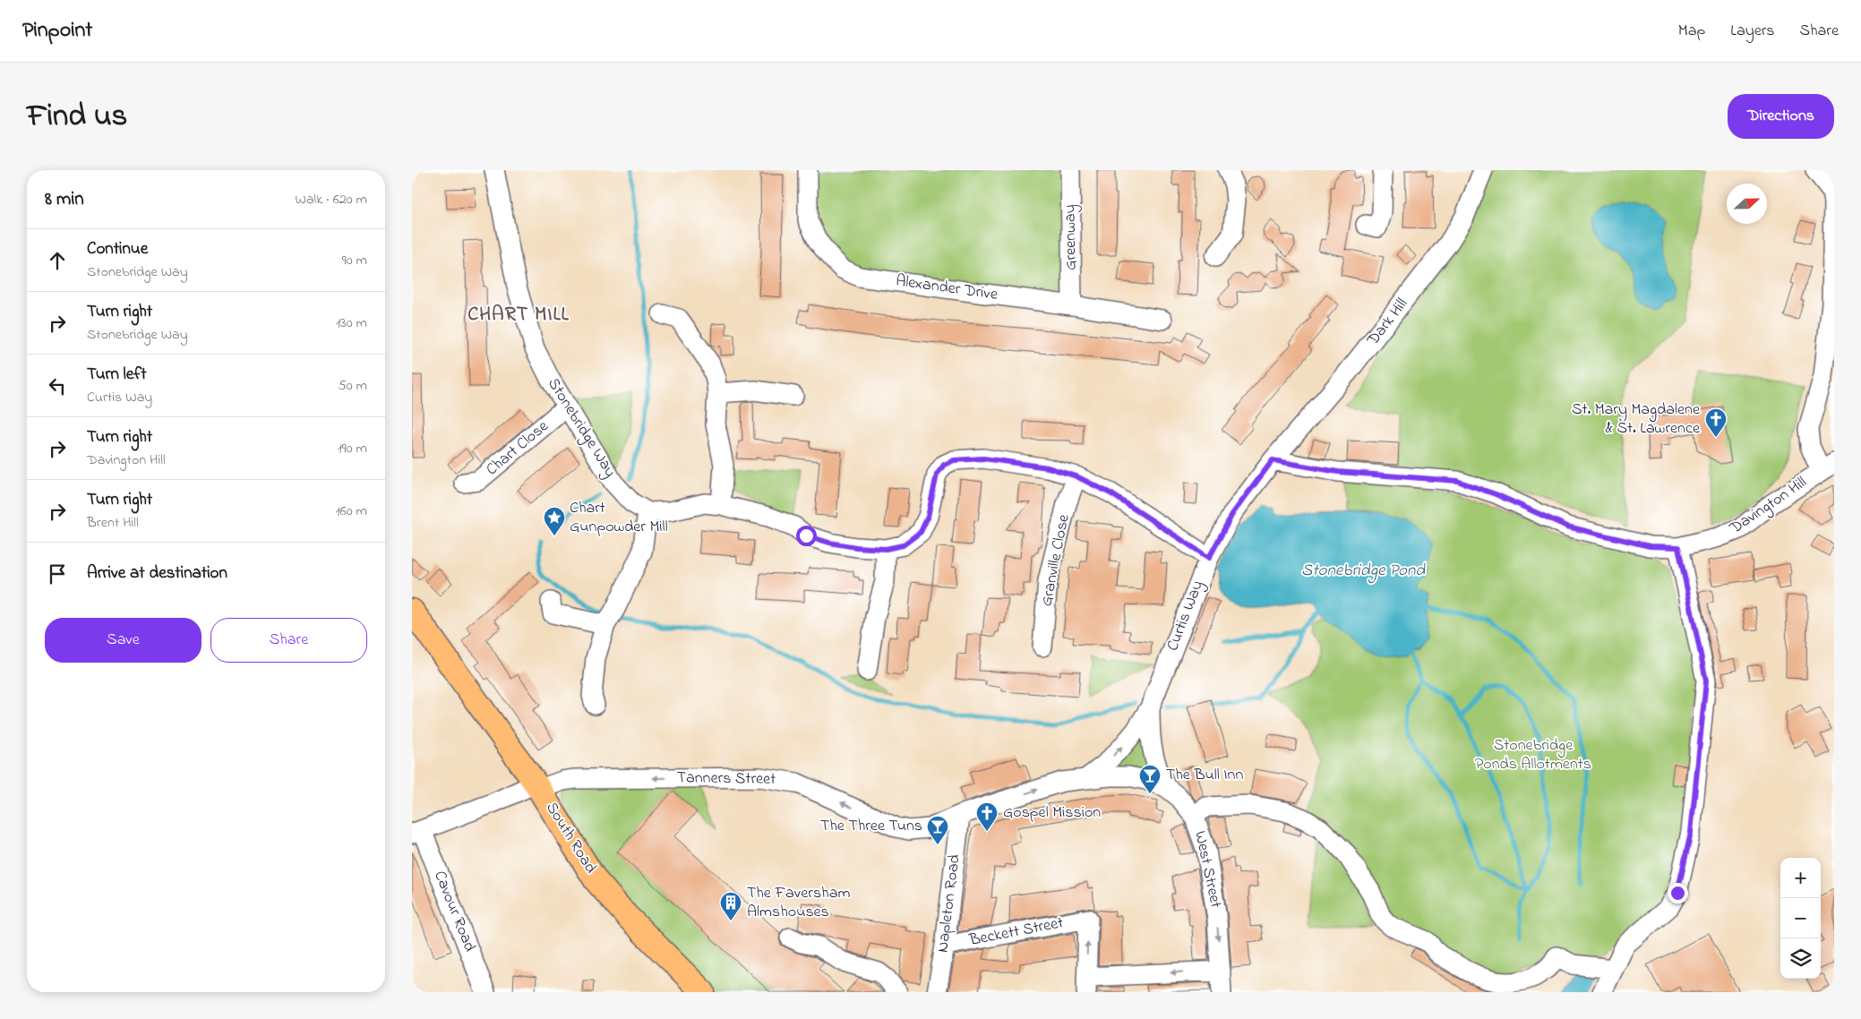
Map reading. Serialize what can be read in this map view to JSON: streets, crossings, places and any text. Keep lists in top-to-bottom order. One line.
{"streets":{"main road":["South Road"],"street":["Greenway","Alexander Drive","Dark Hill","Stonebridge Way","Chart Close","Davington Hill","Granville Close","Curtis Way","Tanners Street","West Street","Napleton Road","Cavour Road","Beckett Street"]},"crossings":[["Greenway","Alexander Drive"],["Dark Hill","Davington Hill"],["Dark Hill","Curtis Way"],["Stonebridge Way","Chart Close"],["Davington Hill","Curtis Way"],["Tanners Street","South Road"],["Tanners Street","West Street"],["Tanners Street","Napleton Road"],["Tanners Street","Cavour Road"],["Napleton Road","Beckett Street"]],"one_way":["West Street"],"districts":["CHART MILL"],"water":["Stonebridge Pond"],"parks":["Stonebridge Ponds Allotments"],"places":{"church":["St. Mary Magdalene & St. Lawrence","Gospel Mission"],"place":["Chart Gunpowder Mill"],"bar":["The Bull Inn","The Three Tuns"],"building":["The Faversham Almshouses"]},"north":"right","page":{"header":"Pinpoint","nav":["Map","Layers","Share"],"title":"Find us","buttons":["Directions",["Save","Share"]],"heading":["8 min","Walk · 620 m"],"list":[["Continue","Stonebridge Way","90 m"],["Turn right","Stonebridge Way","130 m"],["Turn left","Curtis Way","50 m"],["Turn right","Davington Hill","190 m"],["Turn right","Brent Hill","160 m"],"Arrive at destination"],"map_buttons":["+","−"]}}
